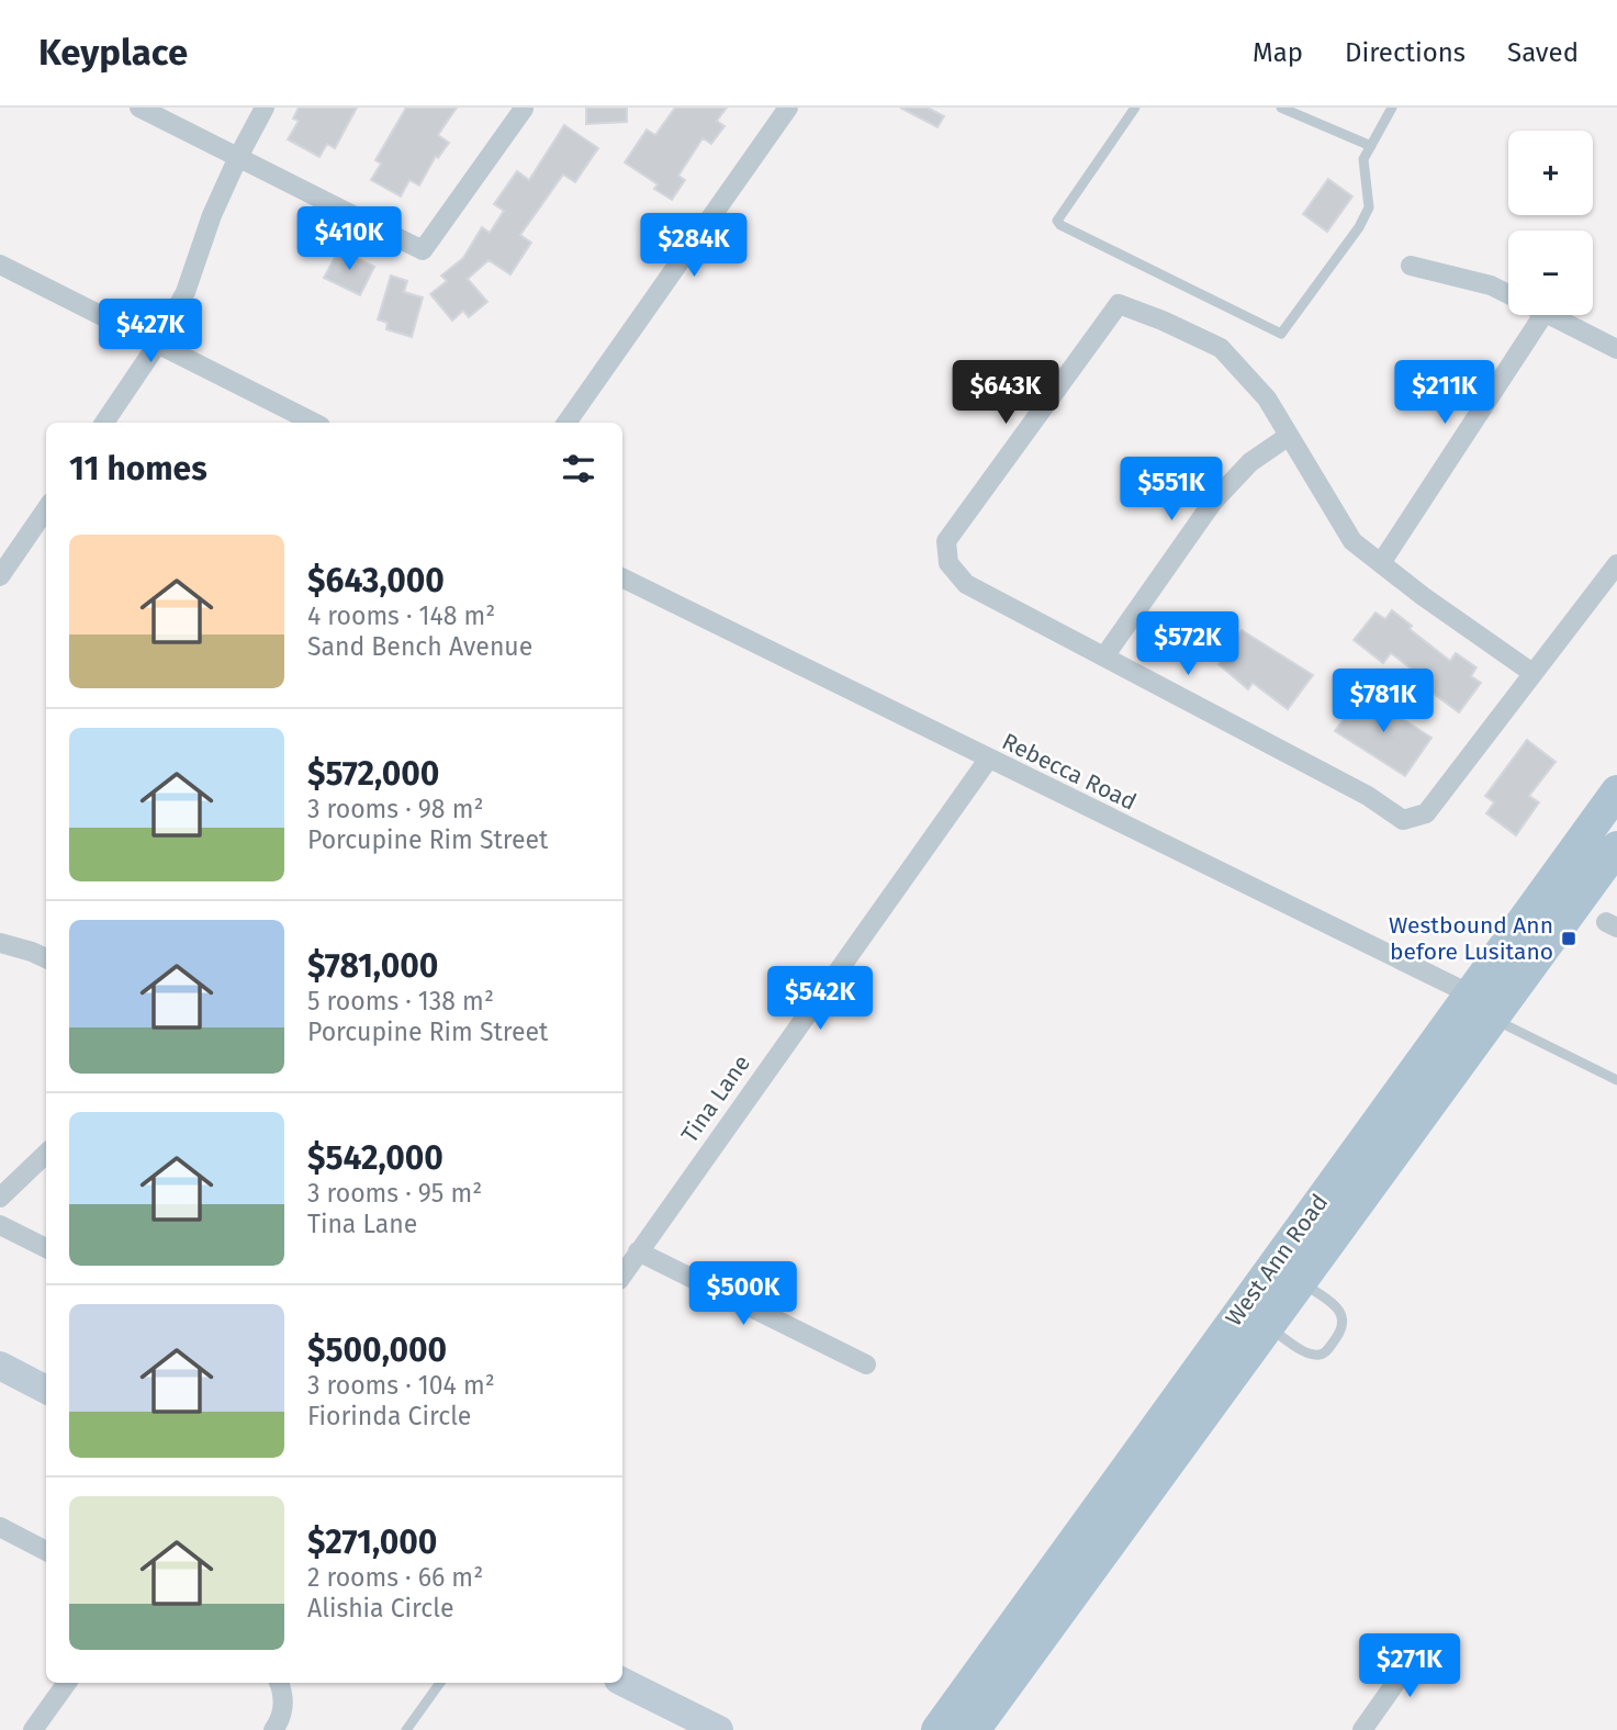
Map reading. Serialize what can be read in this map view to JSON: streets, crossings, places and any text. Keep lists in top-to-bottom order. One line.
{"streets":{"main road":["West Ann Road"],"street":["Rebecca Road","Tina Lane"]},"crossings":[["Rebecca Road","Tina Lane"],["Rebecca Road","West Ann Road"]],"places":{"transit":["Westbound Ann before Lusitano"]},"page":{"header":"Keyplace","nav":["Map","Directions","Saved"],"map_buttons":["+","−"],"price":["$410K","$284K","$427K","$643K","$211K","$551K","$572K","$781K","$542K","$500K","$271K"],"heading":"11 homes","list":[{"name":"$643,000","note":"4 rooms · 148 m² · Sand Bench Avenue"},{"name":"$572,000","note":"3 rooms · 98 m² · Porcupine Rim Street"},{"name":"$781,000","note":"5 rooms · 138 m² · Porcupine Rim Street"},{"name":"$542,000","note":"3 rooms · 95 m² · Tina Lane"},{"name":"$500,000","note":"3 rooms · 104 m² · Fiorinda Circle"},{"name":"$271,000","note":"2 rooms · 66 m² · Alishia Circle"}]}}
